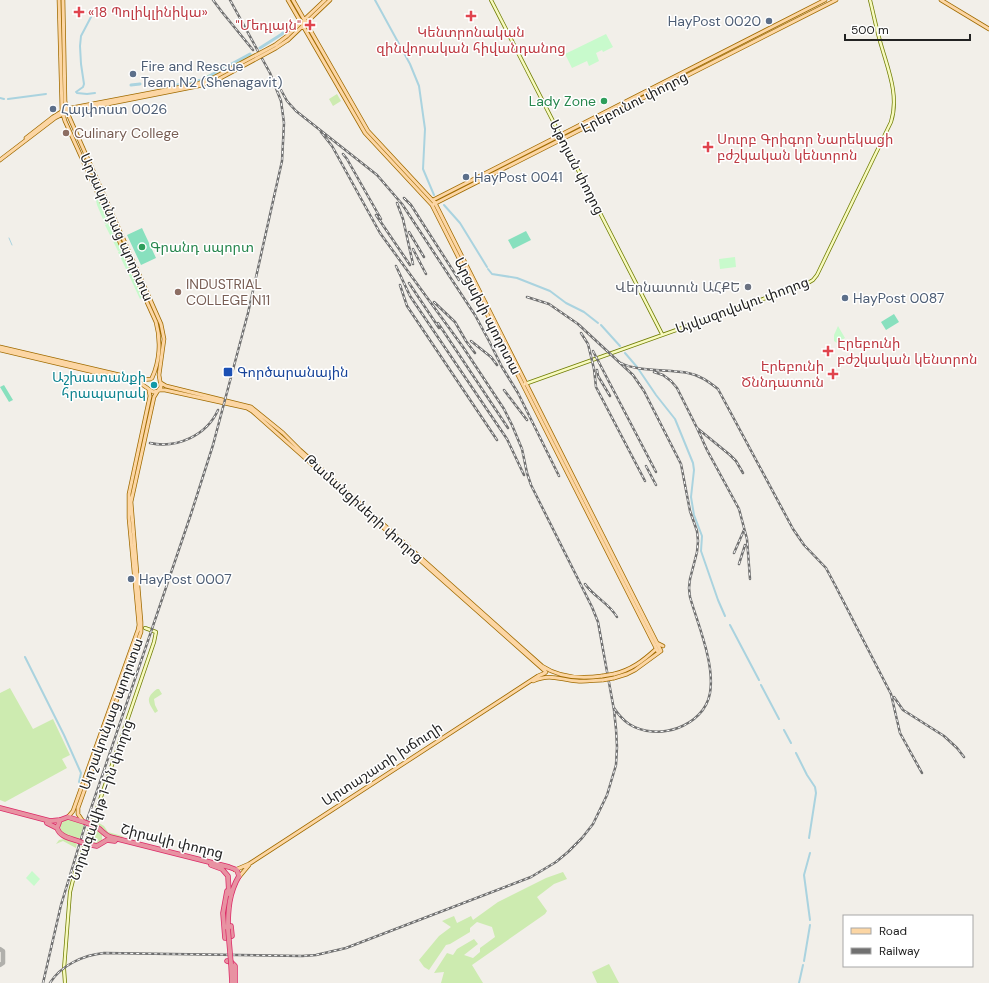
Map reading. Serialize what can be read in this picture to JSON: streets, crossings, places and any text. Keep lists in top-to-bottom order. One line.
{"streets":{"highway":["Արտաշատի խճուղի","Շիրակի փողոց"],"main road":["Էրեբունու փողոց","Աթոյան փողոց","Արշակունյաց պողոտա","Այվազովսկու փողոց","Արցախի պողոտա","Թամանցիների փողոց","Նորագավիթ 1-ին փողոց"]},"crossings":[["Էրեբունու փողոց","Աթոյան փողոց"],["Էրեբունու փողոց","Արցախի պողոտա"],["Աթոյան փողոց","Այվազովսկու փողոց"],["Արշակունյաց պողոտա","Թամանցիների փողոց"],["Արշակունյաց պողոտա","Նորագավիթ 1-ին փողոց"],["Արշակունյաց պողոտա","Շիրակի փողոց"],["Այվազովսկու փողոց","Արցախի պողոտա"],["Թամանցիների փողոց","Արտաշատի խճուղի"],["Արտաշատի խճուղի","Շիրակի փողոց"]],"places":{"health":["«18 Պոլիկլինիկա»","Կենտրոնական զինվորական հիվանդանոց","\"Մեդլայն\"","Սուրբ Գրիգոր Նարեկացի բժշկական կենտրոն","Էրեբունի բժշկական կենտրոն","Էրեբունի Ծննդատուն"],"other":["HayPost 0020","Fire and Rescue Team N2 (Shenagavit)","Lady Zone","Հայփոստ 0026","Culinary College","HayPost 0041","Գրանդ սպորտ","Վերնատուն ԱՀՔԵ","INDUSTRIAL COLLEGE N11","HayPost 0087","Աշխատանքի հրապարակ","HayPost 0007"],"transit":["Գործարանային"]},"legend":["Road","Railway"],"scale_bar":"500 m"}
